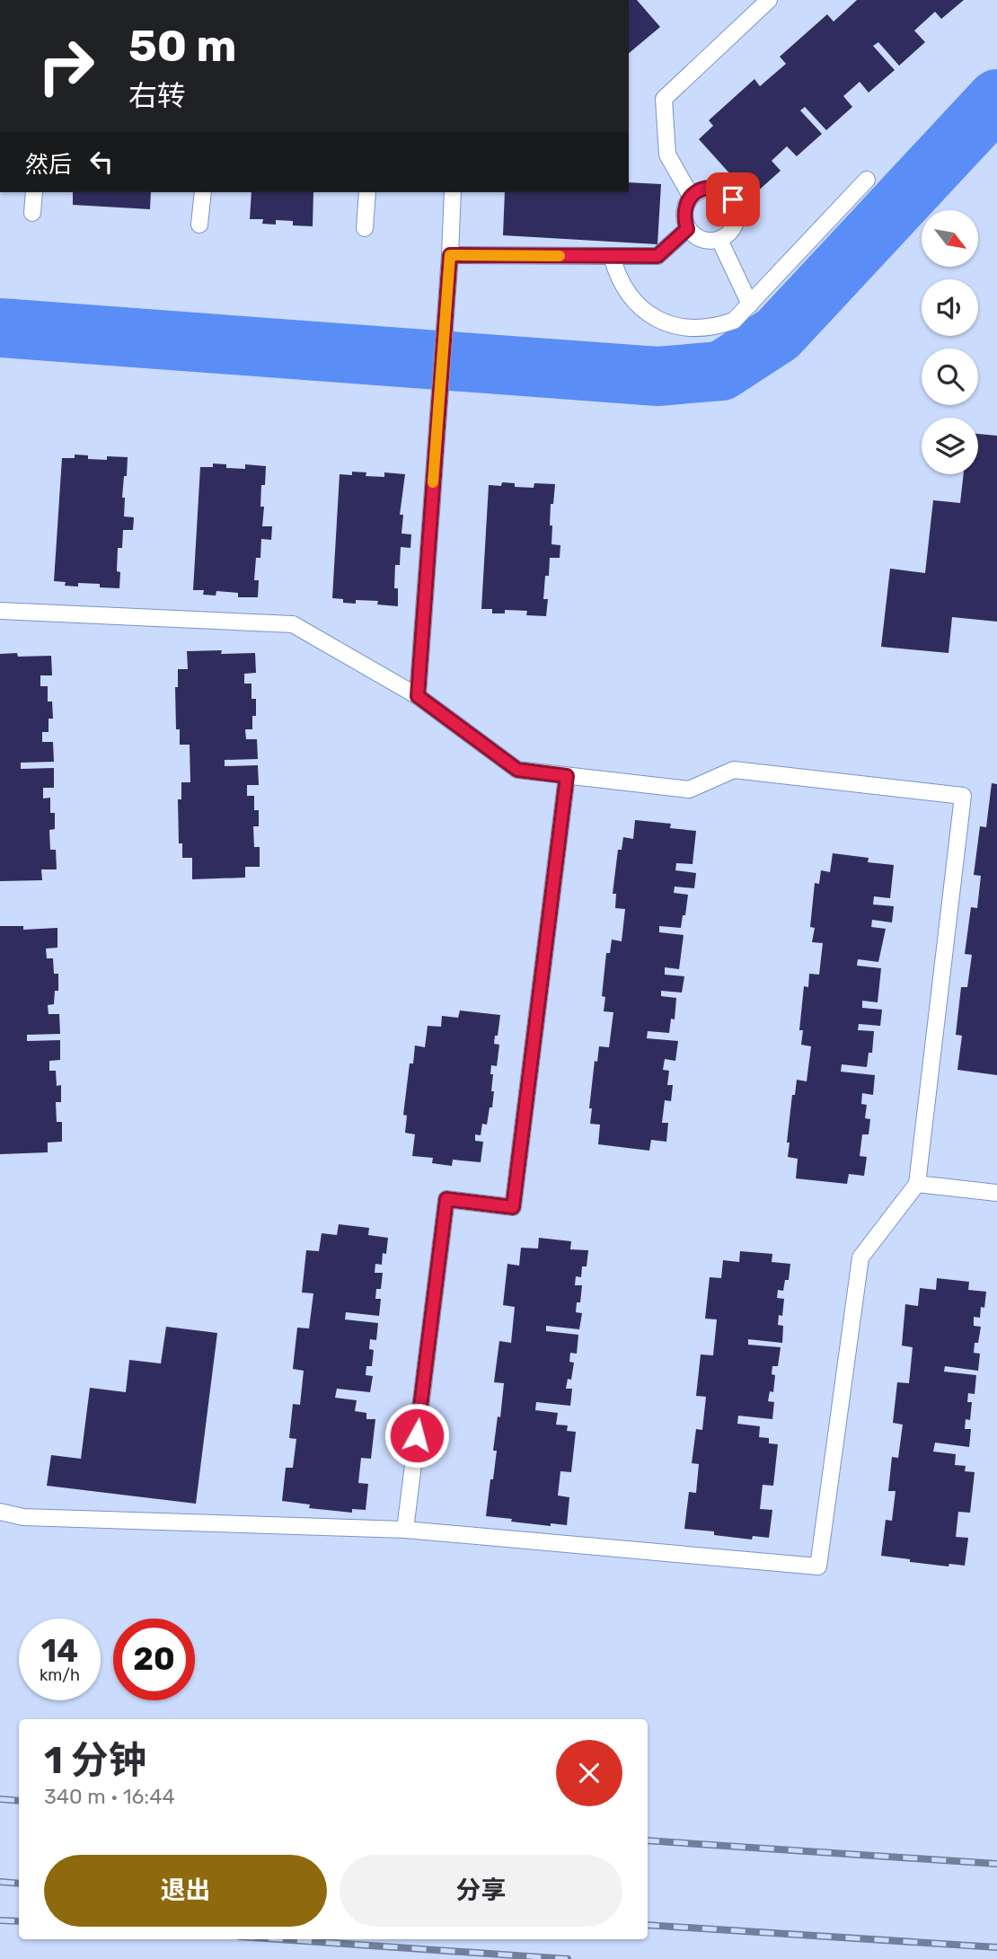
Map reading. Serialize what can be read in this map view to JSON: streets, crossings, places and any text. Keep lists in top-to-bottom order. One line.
{"north":"bottom right","page":{"turn":["50 m","右转"],"then":"然后","speed":"14 km/h","limit":"20","heading":["1 分钟","340 m · 16:44"],"buttons":["退出","分享"]}}
